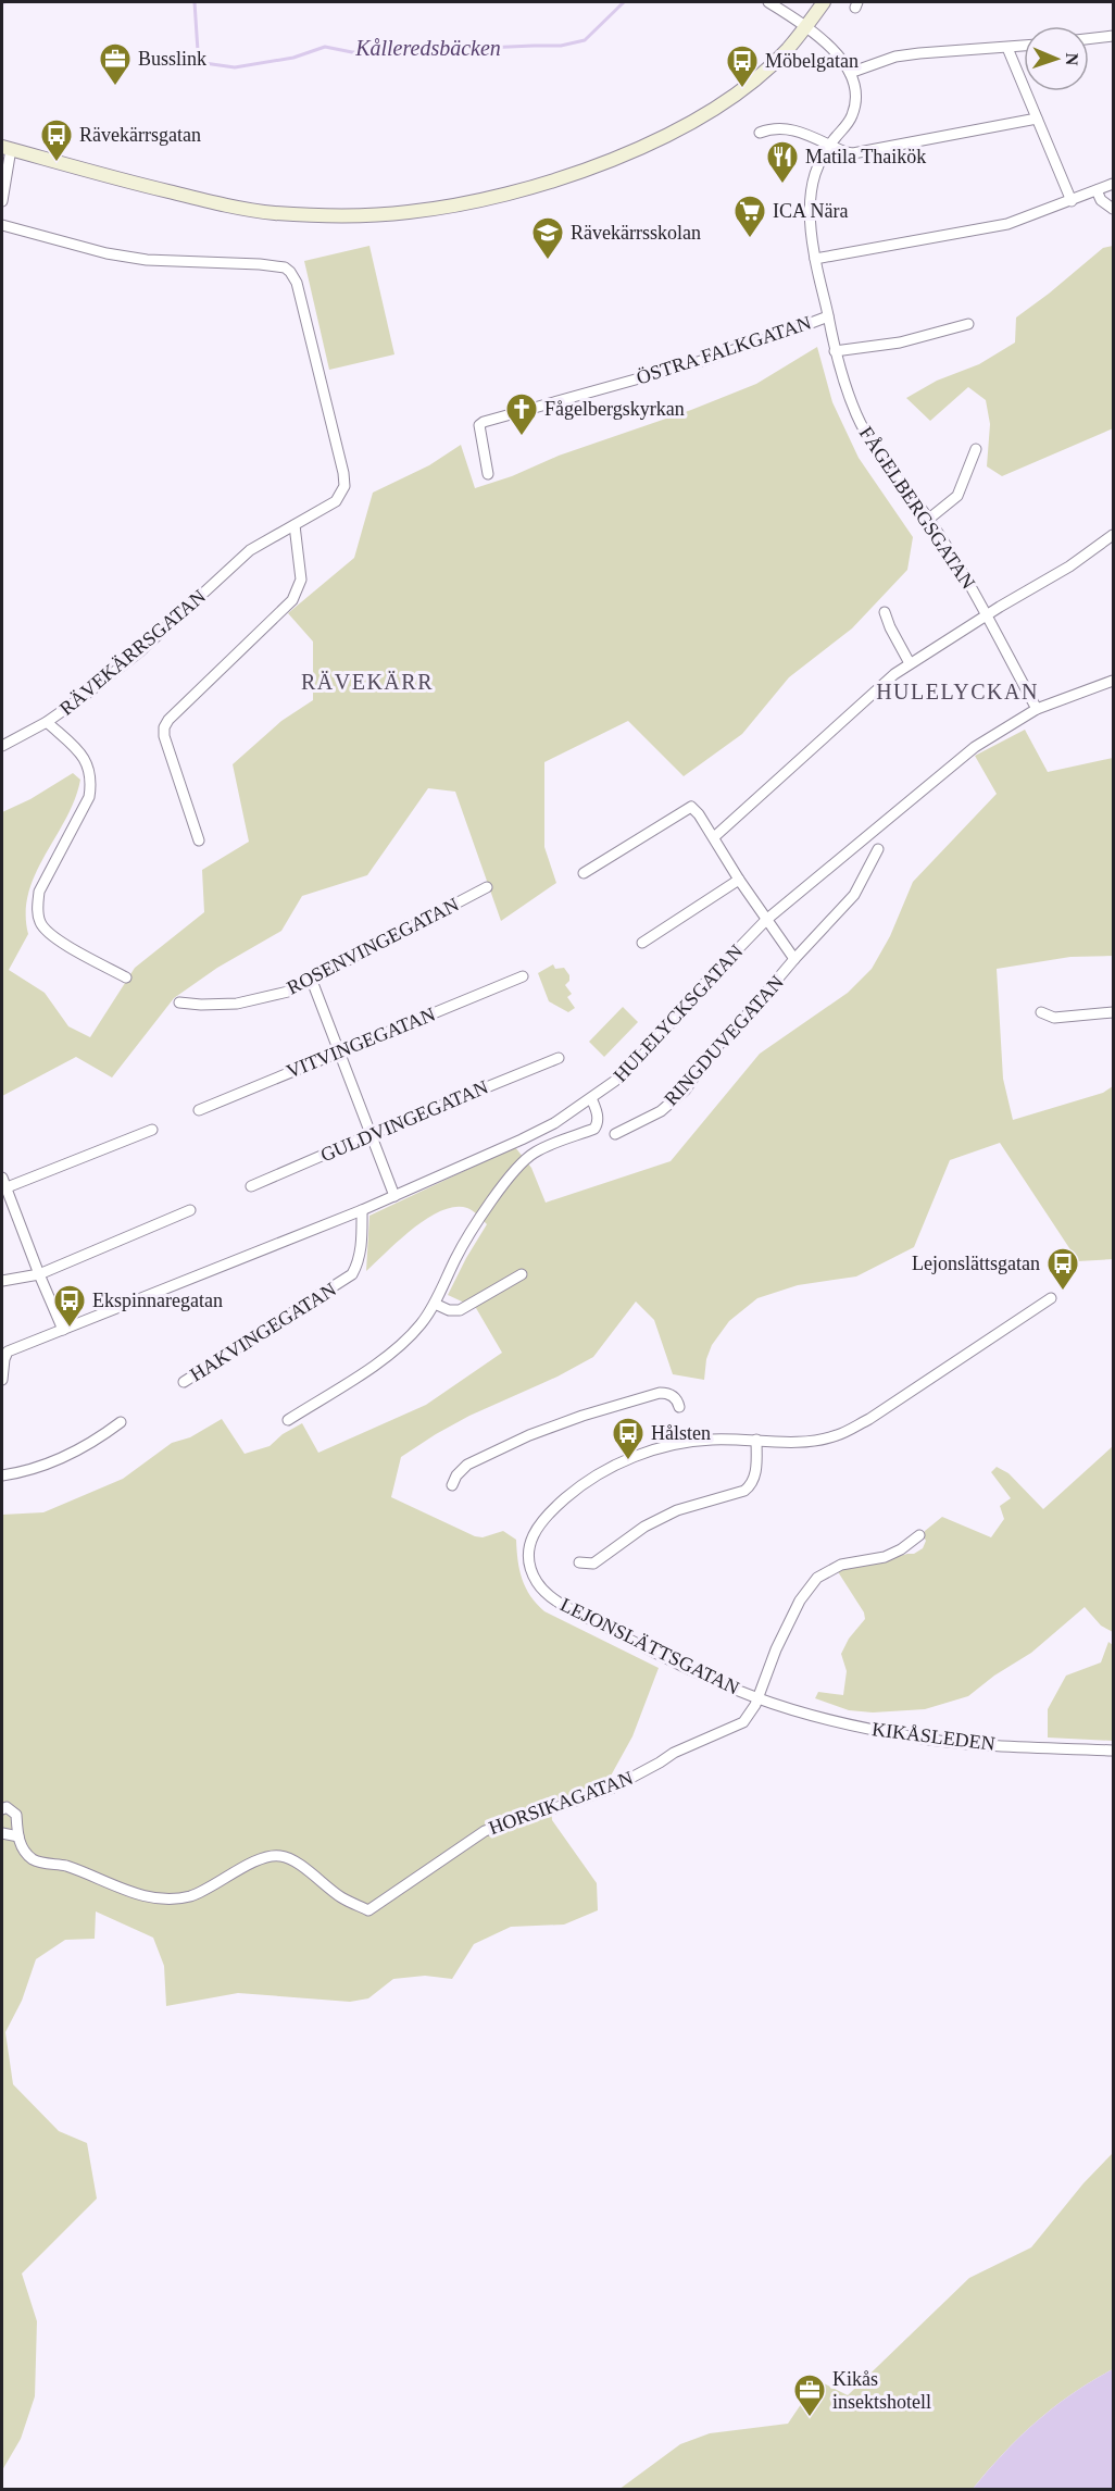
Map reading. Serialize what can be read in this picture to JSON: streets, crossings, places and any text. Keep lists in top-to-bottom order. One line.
{"streets":{"street":["ÖSTRA FALKGATAN","FÅGELBERGSGATAN","RÄVEKÄRRSGATAN","ROSENVINGEGATAN","HULELYCKSGATAN","RINGDUVEGATAN","VITVINGEGATAN","GULDVINGEGATAN","HAKVINGEGATAN","LEJONSLÄTTSGATAN","KIKÅSLEDEN","HORSIKAGATAN"]},"crossings":[["ÖSTRA FALKGATAN","FÅGELBERGSGATAN"],["FÅGELBERGSGATAN","HULELYCKSGATAN"],["HULELYCKSGATAN","HAKVINGEGATAN"],["LEJONSLÄTTSGATAN","KIKÅSLEDEN"],["LEJONSLÄTTSGATAN","HORSIKAGATAN"],["KIKÅSLEDEN","HORSIKAGATAN"]],"districts":["RÄVEKÄRR","HULELYCKAN"],"water":["Kålleredsbäcken"],"places":{"office":["Busslink","Kikås insektshotell"],"bus stop":["Möbelgatan","Rävekärrsgatan","Lejonslättsgatan","Ekspinnaregatan","Hålsten"],"restaurant":["Matila Thaikök"],"supermarket":["ICA Nära"],"school or university":["Rävekärrsskolan"],"church":["Fågelbergskyrkan"]},"north":"right"}
